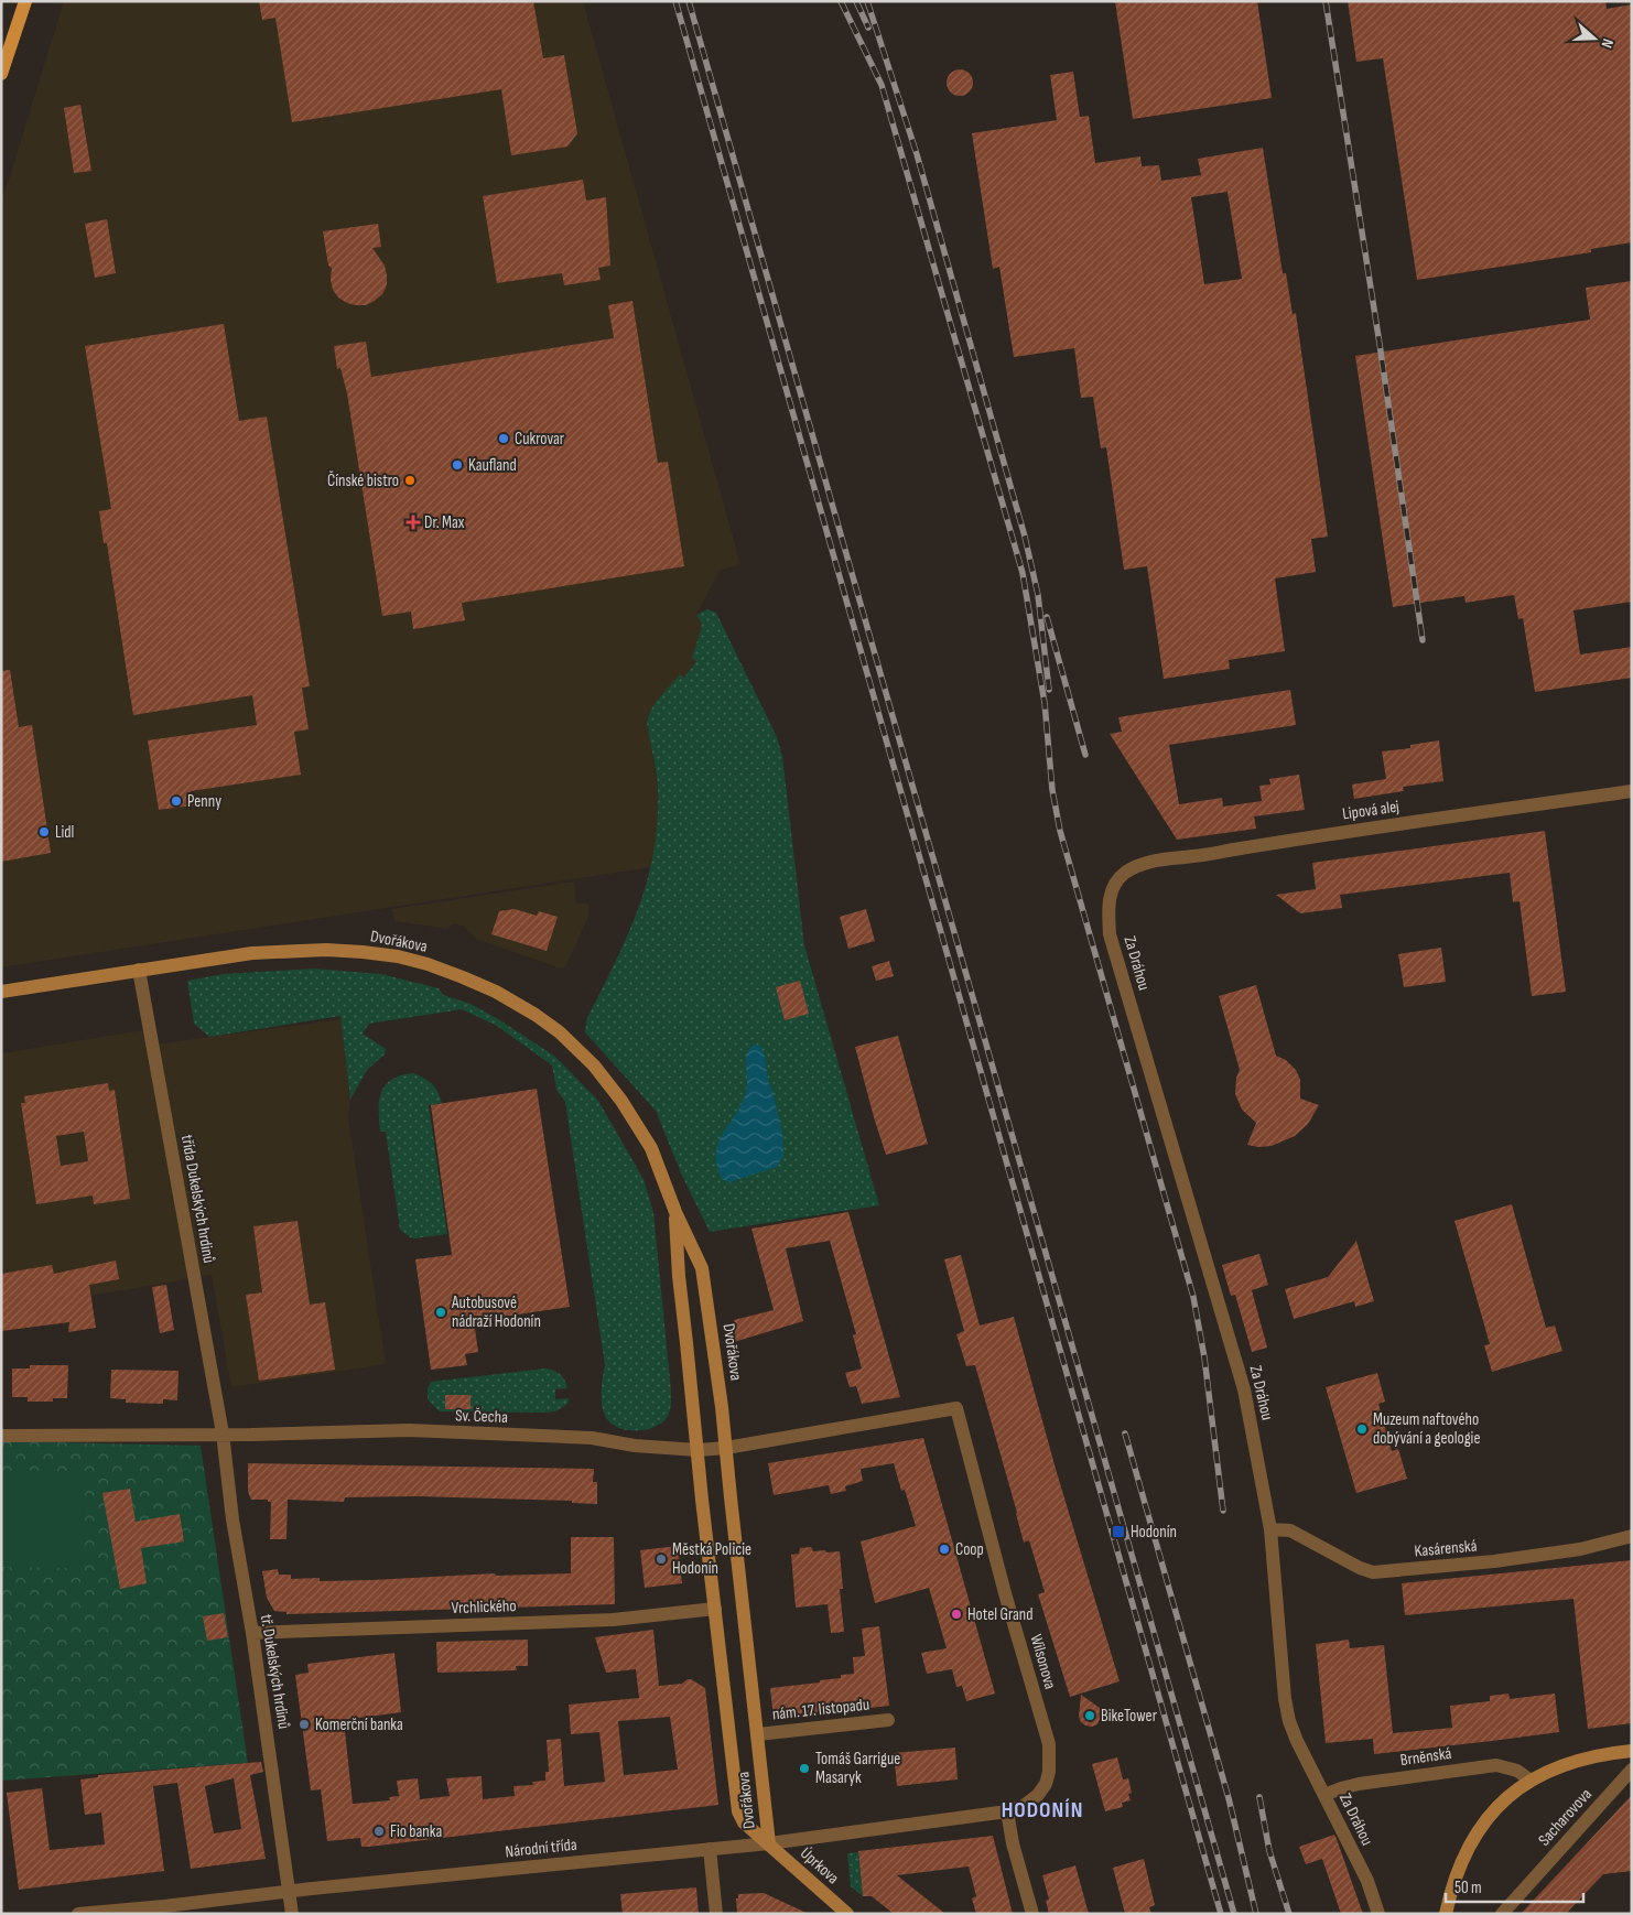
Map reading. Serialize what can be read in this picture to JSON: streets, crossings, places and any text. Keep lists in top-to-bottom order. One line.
{"streets":{"main road":["Dvořákova","Úprkova"],"street":["Lipová alej","Za Dráhou","třída Dukelských hrdinů","Sv. Čecha","Kasárenská","Vrchlického","Wilsonova","tř. Dukelských hrdinů","nám. 17. listopadu","Brněnská","Sacharovova","Národní třída"]},"crossings":[["Lipová alej","Za Dráhou"],["Dvořákova","třída Dukelských hrdinů"],["Dvořákova","Sv. Čecha"],["Dvořákova","Vrchlického"],["Dvořákova","nám. 17. listopadu"],["Dvořákova","Národní třída"],["Dvořákova","Úprkova"],["Za Dráhou","Kasárenská"],["Za Dráhou","Brněnská"],["třída Dukelských hrdinů","Sv. Čecha"],["třída Dukelských hrdinů","tř. Dukelských hrdinů"],["Sv. Čecha","Wilsonova"],["Sv. Čecha","tř. Dukelských hrdinů"],["Vrchlického","tř. Dukelských hrdinů"],["Wilsonova","Národní třída"],["tř. Dukelských hrdinů","Národní třída"],["Národní třída","Úprkova"]],"districts":["HODONÍN"],"places":{"other":["Cukrovar","Kaufland","Čínské bistro","Penny","Lidl","Autobusové nádraží Hodonín","Muzeum naftového dobývání a geologie","Coop","Městká Policie Hodonín","Hotel Grand","BikeTower","Komerční banka","Tomáš Garrigue Masaryk","Fio banka"],"health":["Dr. Max"],"transit":["Hodonín"]},"scale_bar":"50 m","north":"right"}
